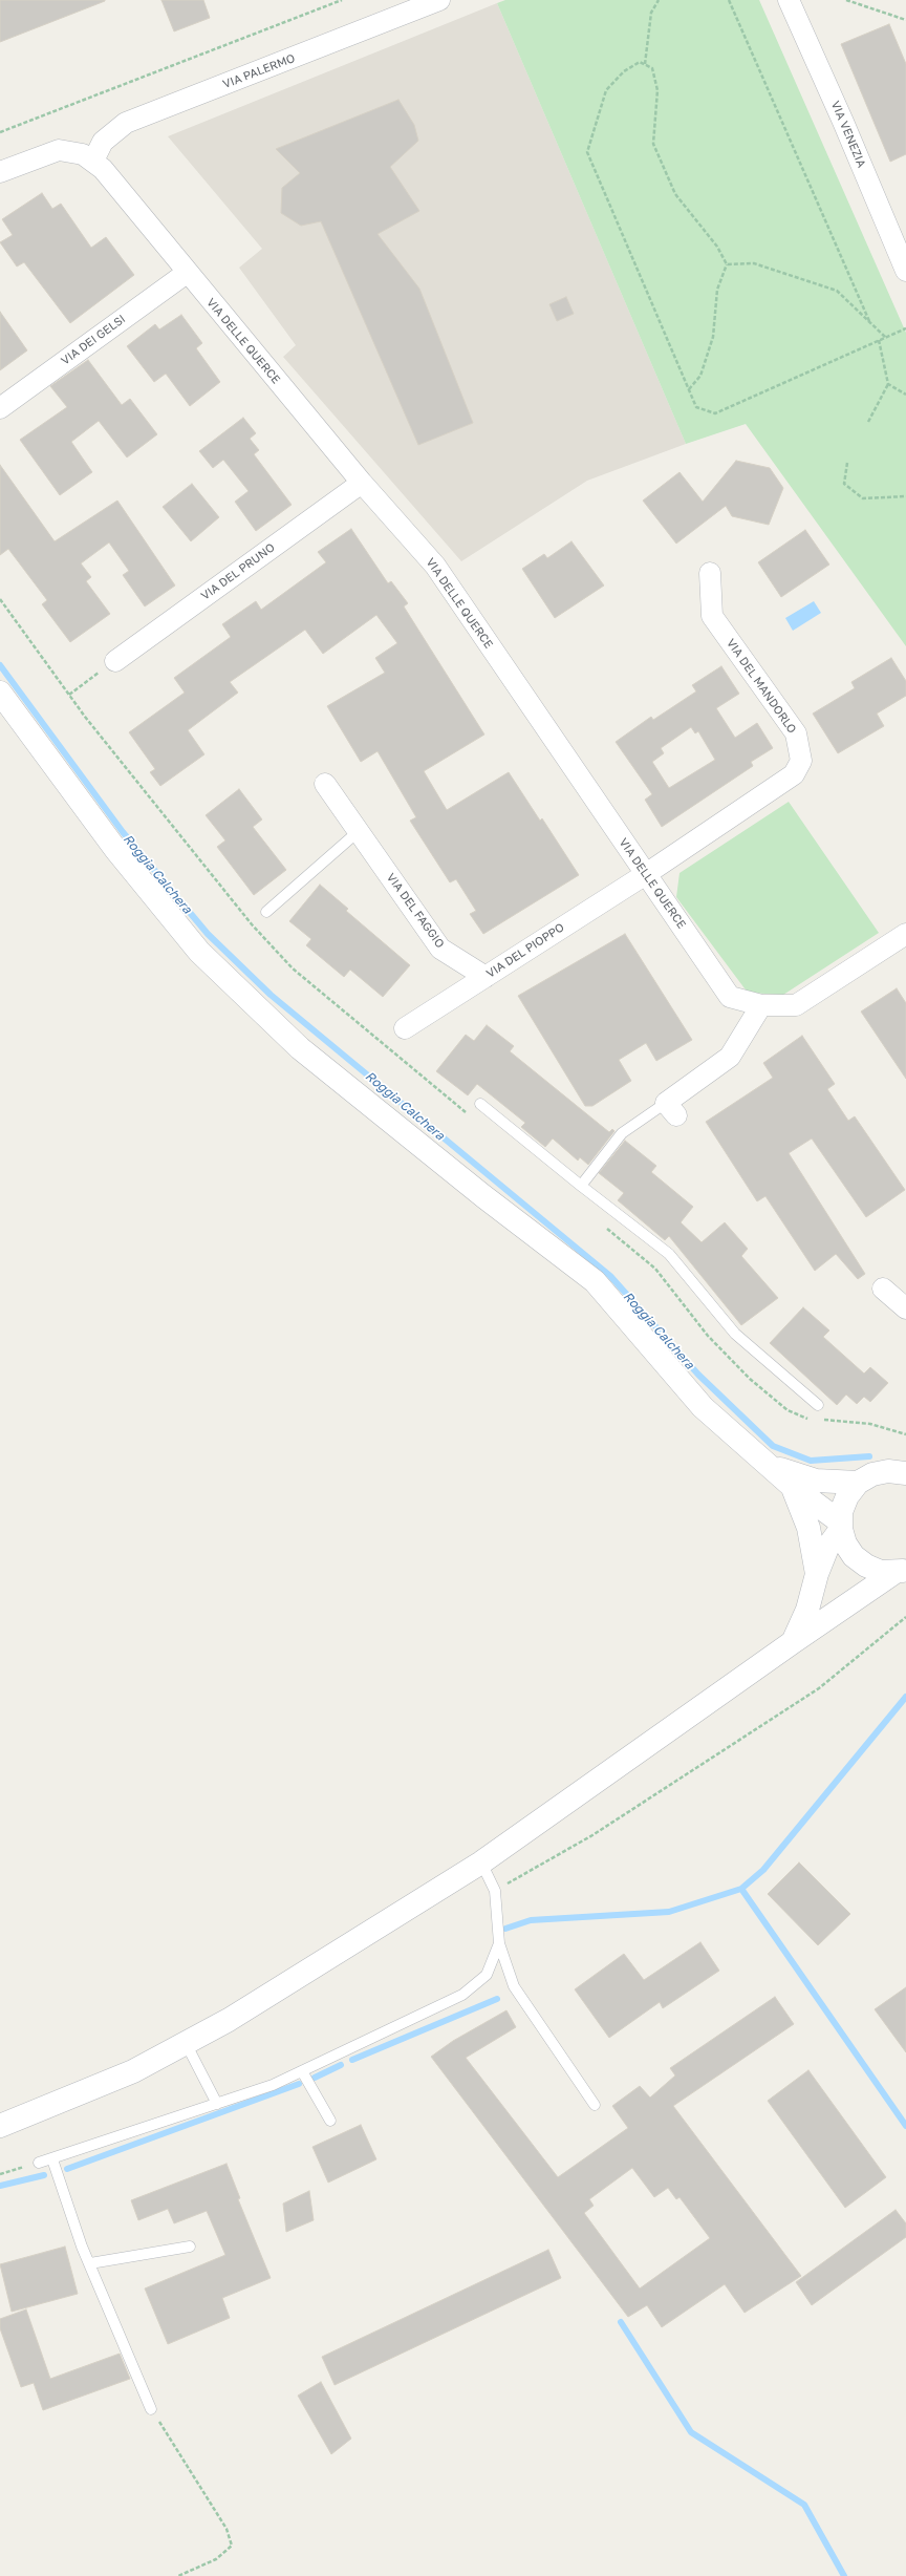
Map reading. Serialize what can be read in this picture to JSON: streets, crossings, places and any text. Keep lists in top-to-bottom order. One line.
{"streets":{"street":["VIA PALERMO","VIA VENEZIA","VIA DEI GELSI","VIA DELLE QUERCE","VIA DEL PRUNO","VIA DEL MANDORLO","VIA DEL FAGGIO","VIA DEL PIOPPO"]},"crossings":[["VIA PALERMO","VIA DELLE QUERCE"],["VIA DEI GELSI","VIA DELLE QUERCE"],["VIA DELLE QUERCE","VIA DEL PRUNO"],["VIA DELLE QUERCE","VIA DEL MANDORLO"],["VIA DELLE QUERCE","VIA DEL PIOPPO"],["VIA DEL MANDORLO","VIA DEL PIOPPO"],["VIA DEL FAGGIO","VIA DEL PIOPPO"]],"water":["Roggia Calchera"]}
